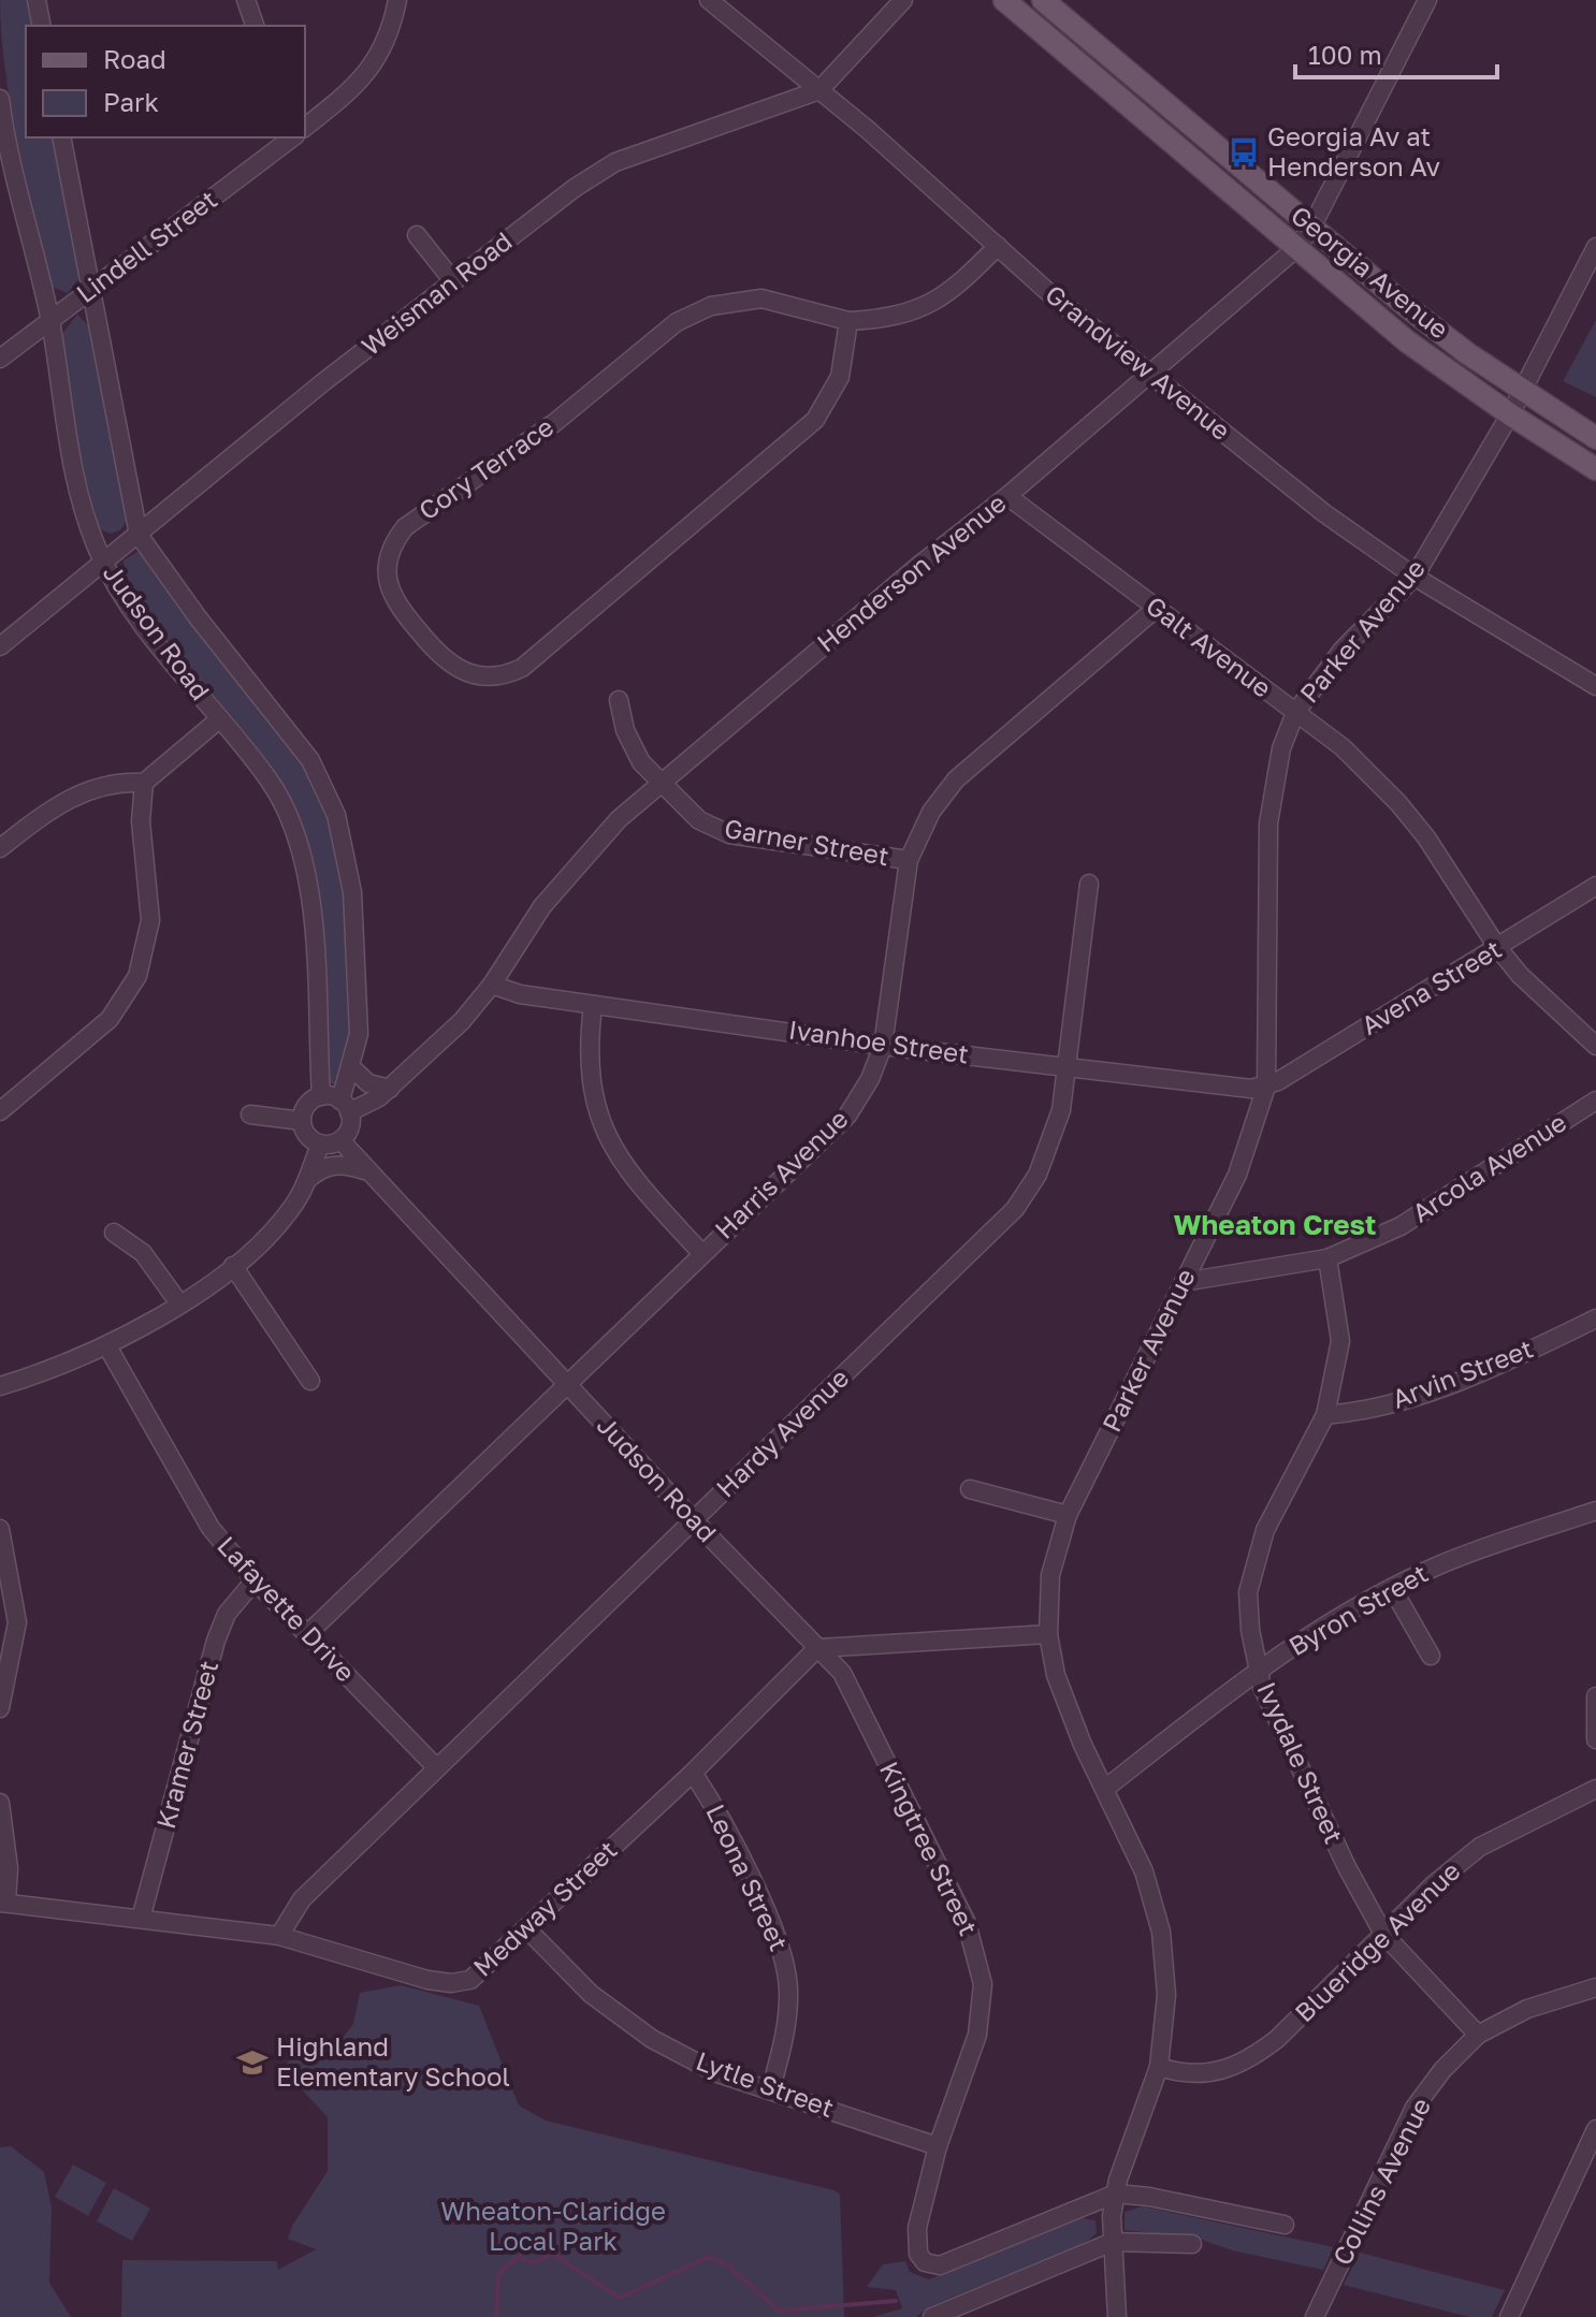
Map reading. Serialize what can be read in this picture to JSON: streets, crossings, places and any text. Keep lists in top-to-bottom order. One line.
{"streets":{"main road":["Georgia Avenue"],"street":["Lindell Street","Weisman Road","Grandview Avenue","Cory Terrace","Henderson Avenue","Parker Avenue","Judson Road","Galt Avenue","Garner Street","Avena Street","Ivanhoe Street","Arcola Avenue","Harris Avenue","Arvin Street","Hardy Avenue","Lafayette Drive","Byron Street","Kramer Street","Ivydale Street","Kingtree Street","Leona Street","Medway Street","Blueridge Avenue","Lytle Street","Collins Avenue"]},"crossings":[["Lindell Street","Judson Road"],["Georgia Avenue","Henderson Avenue"],["Georgia Avenue","Parker Avenue"],["Weisman Road","Grandview Avenue"],["Weisman Road","Judson Road"],["Grandview Avenue","Cory Terrace"],["Grandview Avenue","Henderson Avenue"],["Grandview Avenue","Parker Avenue"],["Henderson Avenue","Judson Road"],["Henderson Avenue","Galt Avenue"],["Henderson Avenue","Garner Street"],["Henderson Avenue","Ivanhoe Street"],["Parker Avenue","Galt Avenue"],["Parker Avenue","Avena Street"],["Parker Avenue","Ivanhoe Street"],["Parker Avenue","Arcola Avenue"],["Parker Avenue","Byron Street"],["Parker Avenue","Kingtree Street"],["Parker Avenue","Blueridge Avenue"],["Judson Road","Harris Avenue"],["Judson Road","Hardy Avenue"],["Judson Road","Kingtree Street"],["Judson Road","Medway Street"],["Galt Avenue","Avena Street"],["Galt Avenue","Harris Avenue"],["Garner Street","Harris Avenue"],["Avena Street","Ivanhoe Street"],["Ivanhoe Street","Harris Avenue"],["Ivanhoe Street","Hardy Avenue"],["Arcola Avenue","Ivydale Street"],["Harris Avenue","Lafayette Drive"],["Arvin Street","Ivydale Street"],["Hardy Avenue","Lafayette Drive"],["Hardy Avenue","Medway Street"],["Lafayette Drive","Kramer Street"],["Byron Street","Ivydale Street"],["Kramer Street","Medway Street"],["Ivydale Street","Blueridge Avenue"],["Ivydale Street","Collins Avenue"],["Kingtree Street","Medway Street"],["Kingtree Street","Lytle Street"],["Leona Street","Medway Street"],["Leona Street","Lytle Street"],["Medway Street","Lytle Street"]],"districts":["Wheaton Crest"],"parks":["Wheaton-Claridge Local Park"],"places":{"bus stop":["Georgia Av at Henderson Av"],"school or university":["Highland Elementary School"]},"legend":["Road","Park"],"scale_bar":"100 m"}
